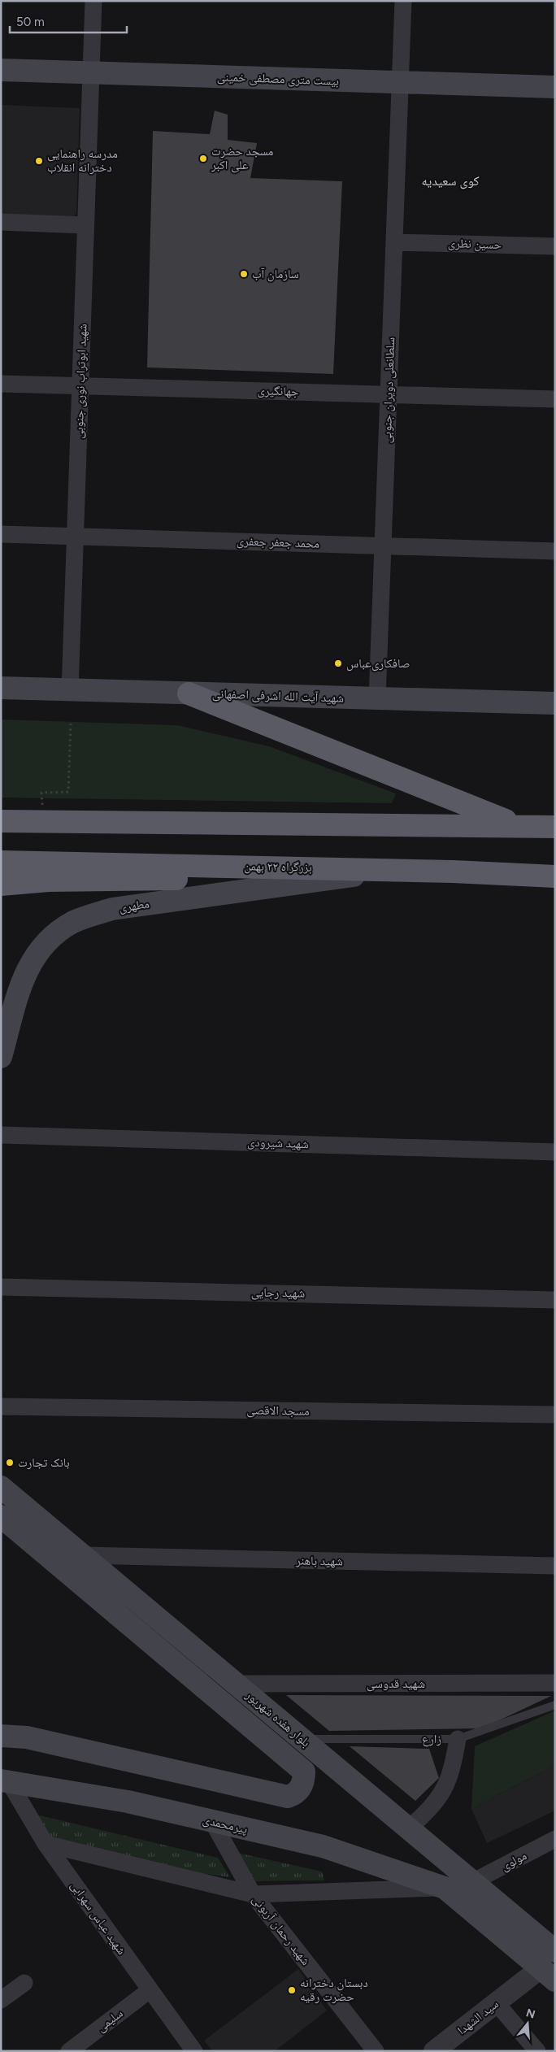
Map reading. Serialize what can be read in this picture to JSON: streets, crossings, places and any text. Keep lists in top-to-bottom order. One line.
{"streets":{"highway":["بزرگراه ۲۲ بهمن"],"main road":["بیست متری مصطفی خمینی","شهید آیت الله اشرفی اصفهانی","مطهری","بلوار هفده شهریور","پیرمحمدی"],"street":["حسین نظری","شهید ابوتراب نوری جنوبی","سلطانعلی دویران جنوبی","جهانگیری","محمد جعفر جعفری","شهید شیرودی","شهید رجایی","مسجد الاقصی","شهید باهنر","شهید قدوسی","مولوی","شهید عباس سهرابی","شهید رحمان آربونی","سید الشهدا","سلیمی"],"lane":["زارع"]},"crossings":[["بیست متری مصطفی خمینی","شهید ابوتراب نوری جنوبی"],["بیست متری مصطفی خمینی","سلطانعلی دویران جنوبی"],["حسین نظری","سلطانعلی دویران جنوبی"],["شهید ابوتراب نوری جنوبی","جهانگیری"],["شهید ابوتراب نوری جنوبی","محمد جعفر جعفری"],["شهید ابوتراب نوری جنوبی","شهید آیت الله اشرفی اصفهانی"],["سلطانعلی دویران جنوبی","جهانگیری"],["سلطانعلی دویران جنوبی","محمد جعفر جعفری"],["سلطانعلی دویران جنوبی","شهید آیت الله اشرفی اصفهانی"],["شهید باهنر","بلوار هفده شهریور"],["شهید قدوسی","بلوار هفده شهریور"],["بلوار هفده شهریور","زارع"],["بلوار هفده شهریور","مولوی"],["پیرمحمدی","شهید عباس سهرابی"],["پیرمحمدی","شهید رحمان آربونی"],["شهید عباس سهرابی","سلیمی"]],"districts":["کوی سعیدیه"],"places":["مسجد حضرت علی اکبر","مدرسه راهنمایی دخترانه انقلاب","سازمان آب","صافکاری‌عباس","بانک تجارت","دبستان دخترانه حضرت رقیه"],"scale_bar":"50 m","north":"top"}
